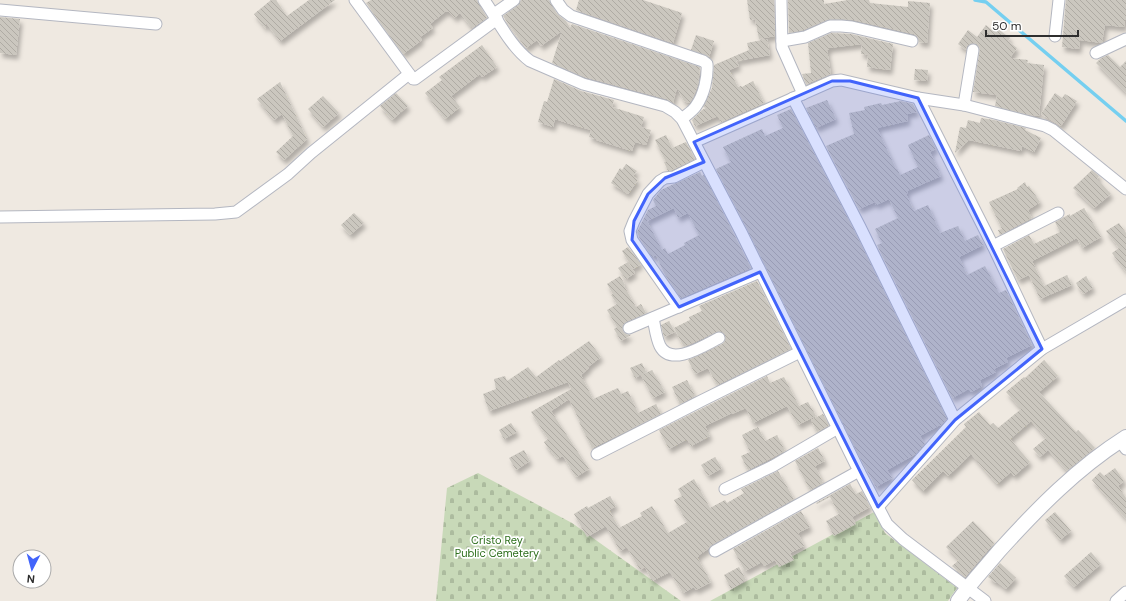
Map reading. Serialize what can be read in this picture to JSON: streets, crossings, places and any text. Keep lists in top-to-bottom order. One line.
{"parks":["Cristo Rey Public Cemetery"],"scale_bar":"50 m","north":"bottom"}
